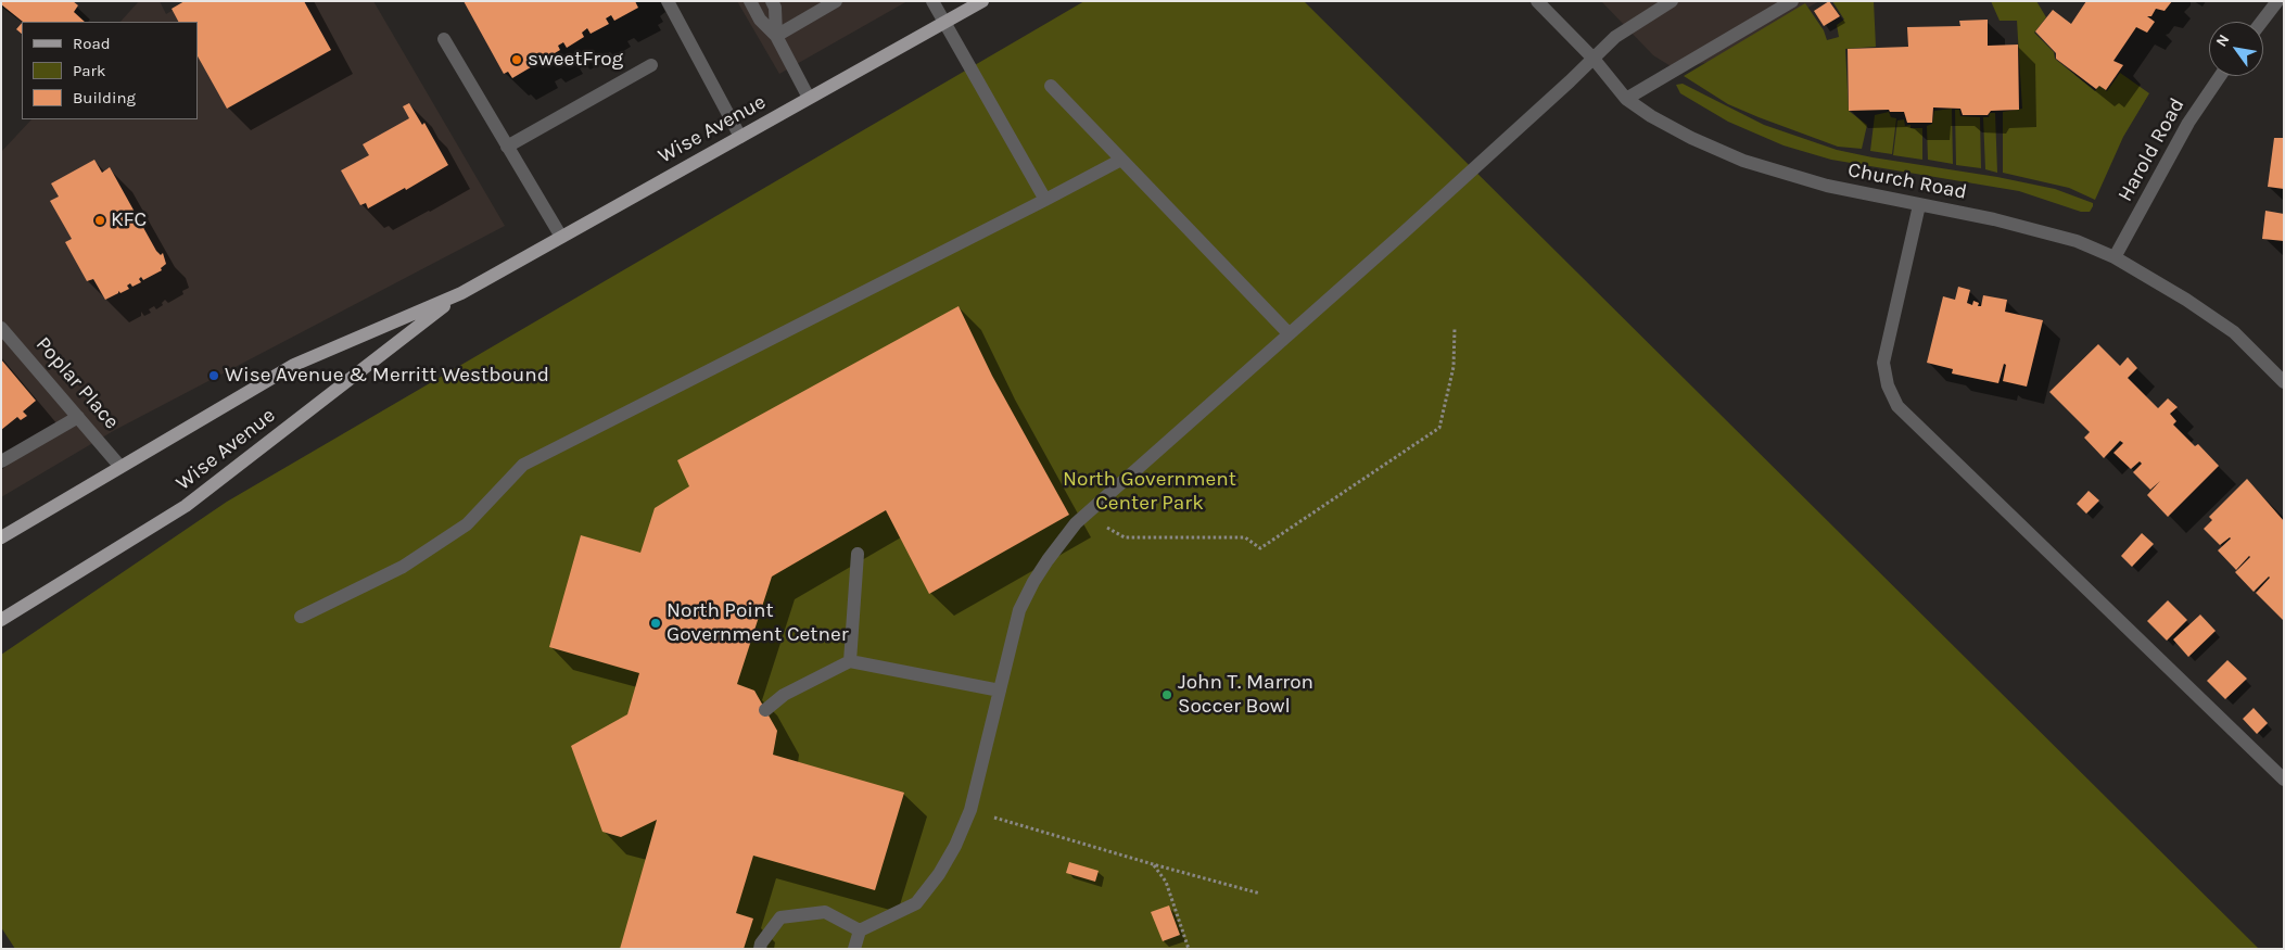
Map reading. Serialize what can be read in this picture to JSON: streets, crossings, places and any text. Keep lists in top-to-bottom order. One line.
{"streets":{"main road":["Wise Avenue"],"street":["Harold Road","Church Road","Poplar Place"]},"crossings":[["Wise Avenue","Poplar Place"],["Harold Road","Church Road"]],"parks":["North Government Center Park"],"places":["sweetFrog","KFC","Wise Avenue & Merritt Westbound","North Point Government Cetner","John T. Marron Soccer Bowl"],"legend":["Road","Park","Building"],"north":"top left"}
